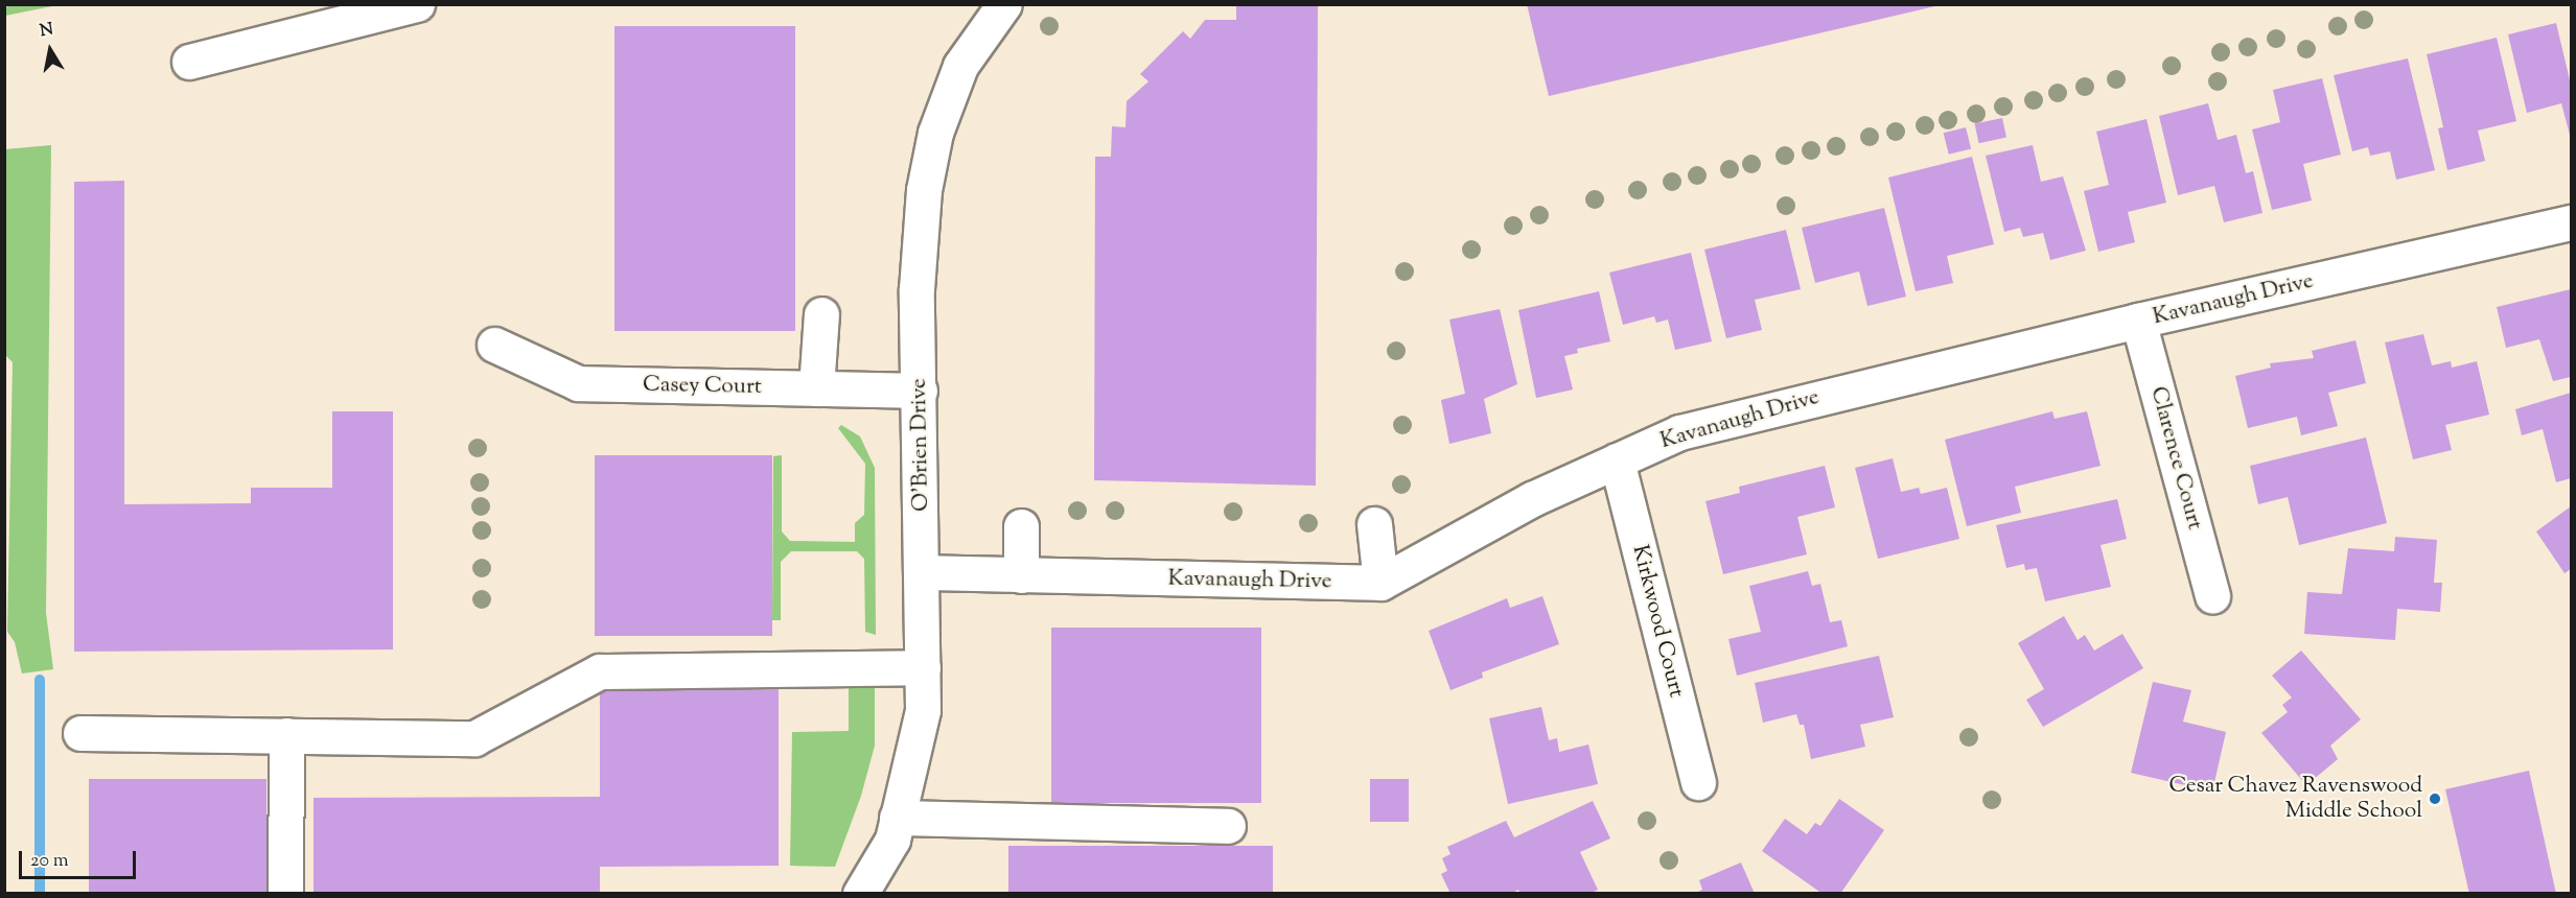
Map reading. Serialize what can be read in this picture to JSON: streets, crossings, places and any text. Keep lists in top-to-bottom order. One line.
{"streets":{"street":["Kavanaugh Drive","Casey Court","O'Brien Drive","Clarence Court","Kirkwood Court"]},"crossings":[["Kavanaugh Drive","O'Brien Drive"],["Kavanaugh Drive","Clarence Court"],["Kavanaugh Drive","Kirkwood Court"],["Casey Court","O'Brien Drive"]],"places":["Cesar Chavez Ravenswood Middle School"],"scale_bar":"20 m","north":"top"}
